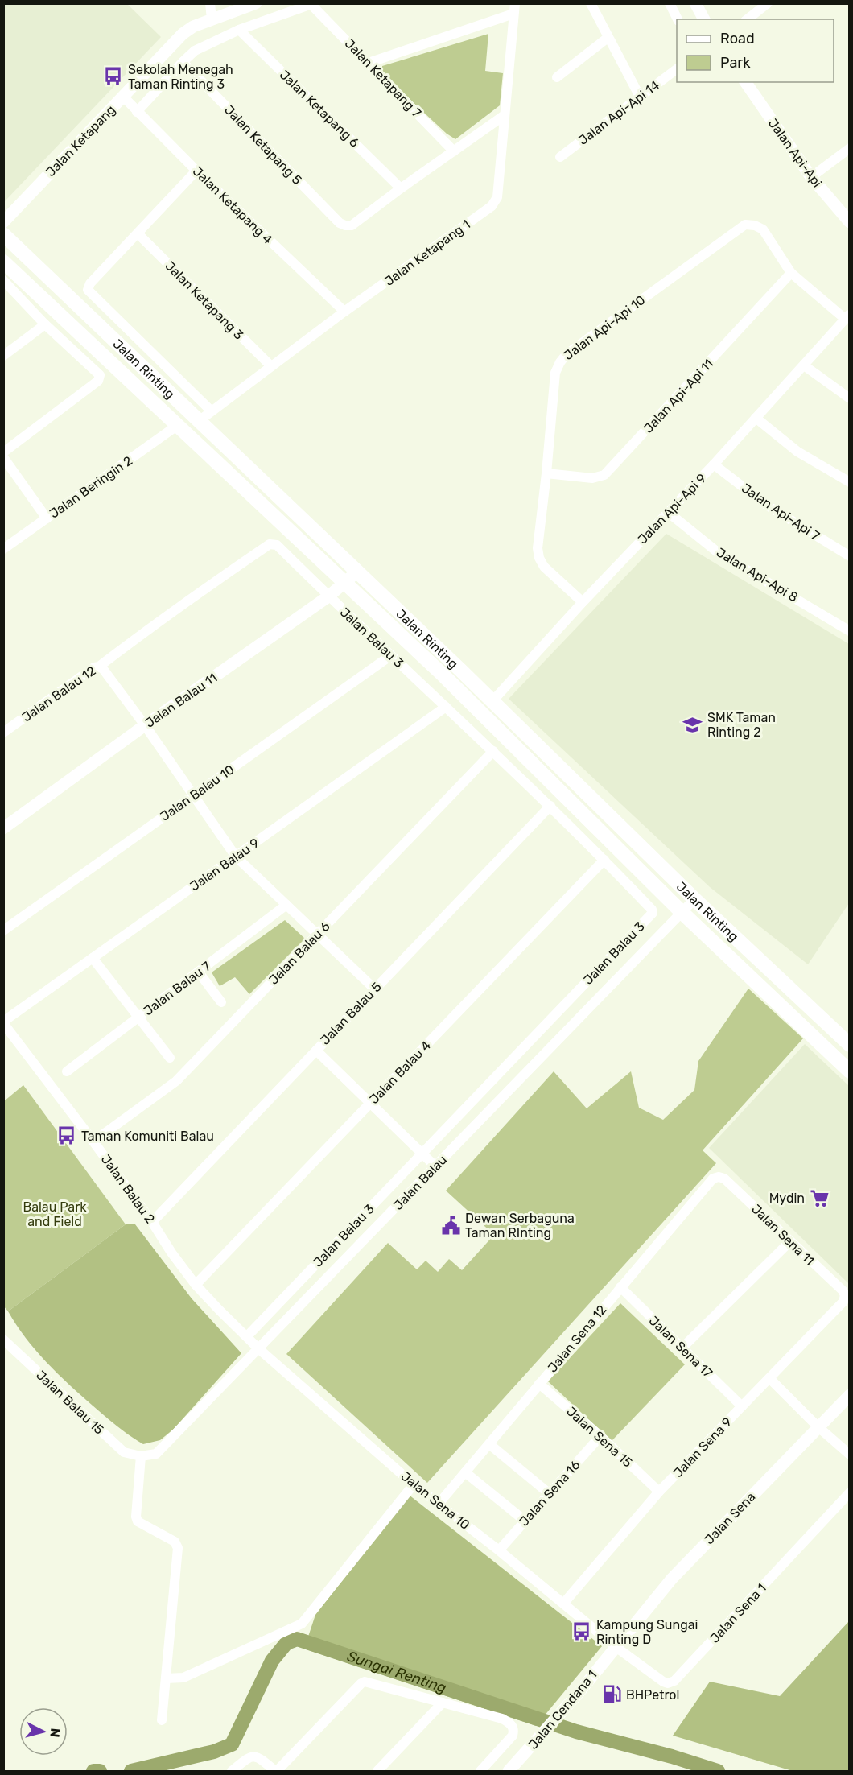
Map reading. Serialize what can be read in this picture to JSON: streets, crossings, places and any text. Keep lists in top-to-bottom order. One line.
{"streets":{"main road":["Jalan Rinting"],"street":["Jalan Ketapang 7","Jalan Ketapang 6","Jalan Api-Api 14","Jalan Ketapang","Jalan Ketapang 5","Jalan Api-Api","Jalan Ketapang 4","Jalan Ketapang 1","Jalan Ketapang 3","Jalan Api-Api 10","Jalan Api-Api 11","Jalan Beringin 2","Jalan Api-Api 9","Jalan Api-Api 7","Jalan Api-Api 8","Jalan Balau 3","Jalan Balau 12","Jalan Balau 11","Jalan Balau 10","Jalan Balau 9","Jalan Balau 6","Jalan Balau 7","Jalan Balau 5","Jalan Balau 4","Jalan Balau","Jalan Balau 2","Jalan Sena 11","Jalan Sena 12","Jalan Sena 17","Jalan Balau 15","Jalan Sena 15","Jalan Sena 9","Jalan Sena 16","Jalan Sena 10","Jalan Sena","Jalan Sena 1","Jalan Cendana 1"]},"crossings":[["Jalan Ketapang 6","Jalan Ketapang 5"],["Jalan Ketapang","Jalan Ketapang 4"],["Jalan Ketapang 4","Jalan Ketapang 1"],["Jalan Ketapang 1","Jalan Ketapang 3"],["Jalan Ketapang 1","Jalan Rinting"],["Jalan Api-Api 10","Jalan Api-Api 11"],["Jalan Api-Api 10","Jalan Api-Api 9"],["Jalan Rinting","Jalan Beringin 2"],["Jalan Rinting","Jalan Api-Api 9"],["Jalan Rinting","Jalan Balau 11"],["Jalan Rinting","Jalan Balau"],["Jalan Api-Api 9","Jalan Api-Api 7"],["Jalan Api-Api 9","Jalan Api-Api 8"],["Jalan Balau 3","Jalan Balau 12"],["Jalan Balau 3","Jalan Balau 11"],["Jalan Balau 3","Jalan Balau 10"],["Jalan Balau 3","Jalan Balau 9"],["Jalan Balau 3","Jalan Balau 6"],["Jalan Balau 3","Jalan Balau 5"],["Jalan Balau 3","Jalan Balau 4"],["Jalan Balau 3","Jalan Balau 2"],["Jalan Balau 12","Jalan Balau 11"],["Jalan Balau 12","Jalan Balau 10"],["Jalan Balau 12","Jalan Balau 9"],["Jalan Balau 12","Jalan Balau 6"],["Jalan Balau 12","Jalan Balau 7"],["Jalan Balau 12","Jalan Balau 5"],["Jalan Balau 9","Jalan Balau 2"],["Jalan Balau 6","Jalan Balau 2"],["Jalan Balau 5","Jalan Balau 2"],["Jalan Balau 4","Jalan Balau 2"],["Jalan Balau","Jalan Balau 2"],["Jalan Balau","Jalan Balau 15"],["Jalan Balau","Jalan Sena 10"],["Jalan Balau 2","Jalan Sena 10"],["Jalan Sena 11","Jalan Sena 12"],["Jalan Sena 11","Jalan Sena 9"],["Jalan Sena 12","Jalan Sena 17"],["Jalan Sena 12","Jalan Sena 15"],["Jalan Sena 12","Jalan Sena 10"],["Jalan Sena 17","Jalan Sena 9"],["Jalan Sena 15","Jalan Sena 9"],["Jalan Sena 15","Jalan Sena 16"],["Jalan Sena 9","Jalan Sena 10"],["Jalan Sena 16","Jalan Sena 10"],["Jalan Sena 10","Jalan Sena"],["Jalan Sena 10","Jalan Sena 1"],["Jalan Sena 10","Jalan Cendana 1"],["Jalan Sena","Jalan Sena 1"],["Jalan Sena","Jalan Cendana 1"],["Jalan Sena 1","Jalan Cendana 1"]],"water":["Sungai Renting"],"parks":["Balau Park and Field"],"places":{"bus stop":["Sekolah Menegah Taman Rinting 3","Taman Komuniti Balau","Kampung Sungai Rinting D"],"school or university":["SMK Taman Rinting 2"],"supermarket":["Mydin"],"public building":["Dewan Serbaguna Taman RInting"],"fuel station":["BHPetrol"]},"legend":["Road","Park"],"north":"right"}
